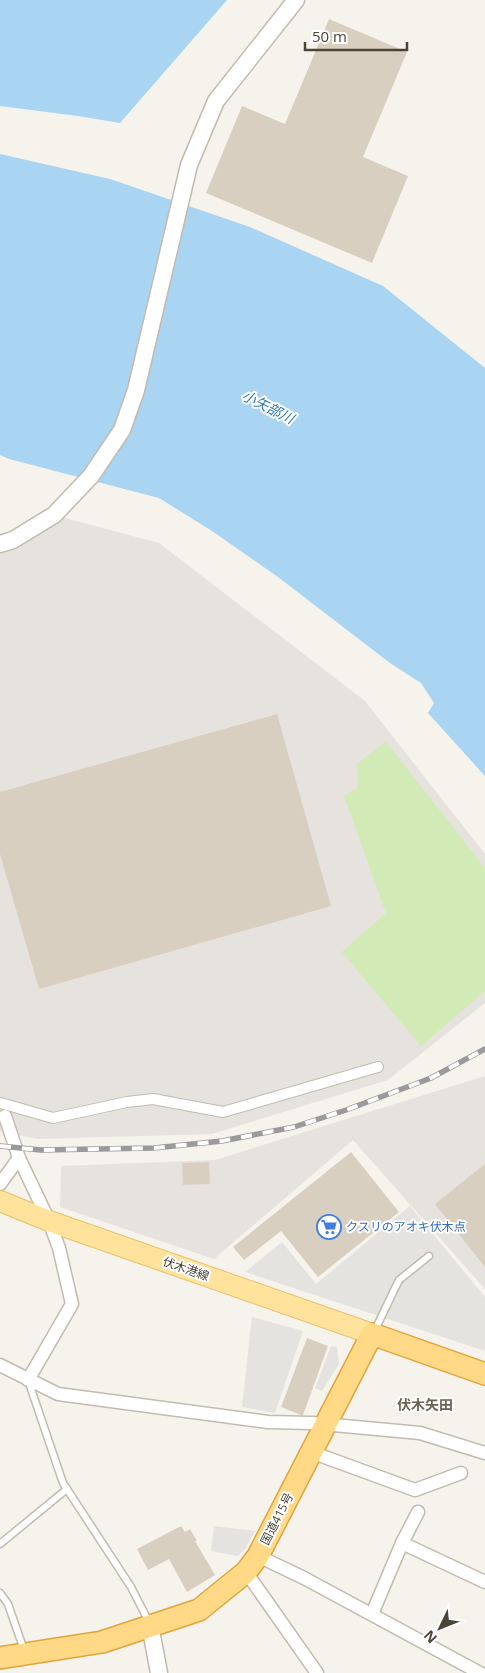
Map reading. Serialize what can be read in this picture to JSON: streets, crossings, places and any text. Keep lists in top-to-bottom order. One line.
{"streets":{"highway":["国道415号"],"main road":["伏木港線"]},"crossings":[["伏木港線","国道415号"]],"districts":["伏木矢田"],"water":["小矢部川"],"places":{"supermarket":["クスリのアオキ伏木点"]},"scale_bar":"50 m","north":"bottom left"}
